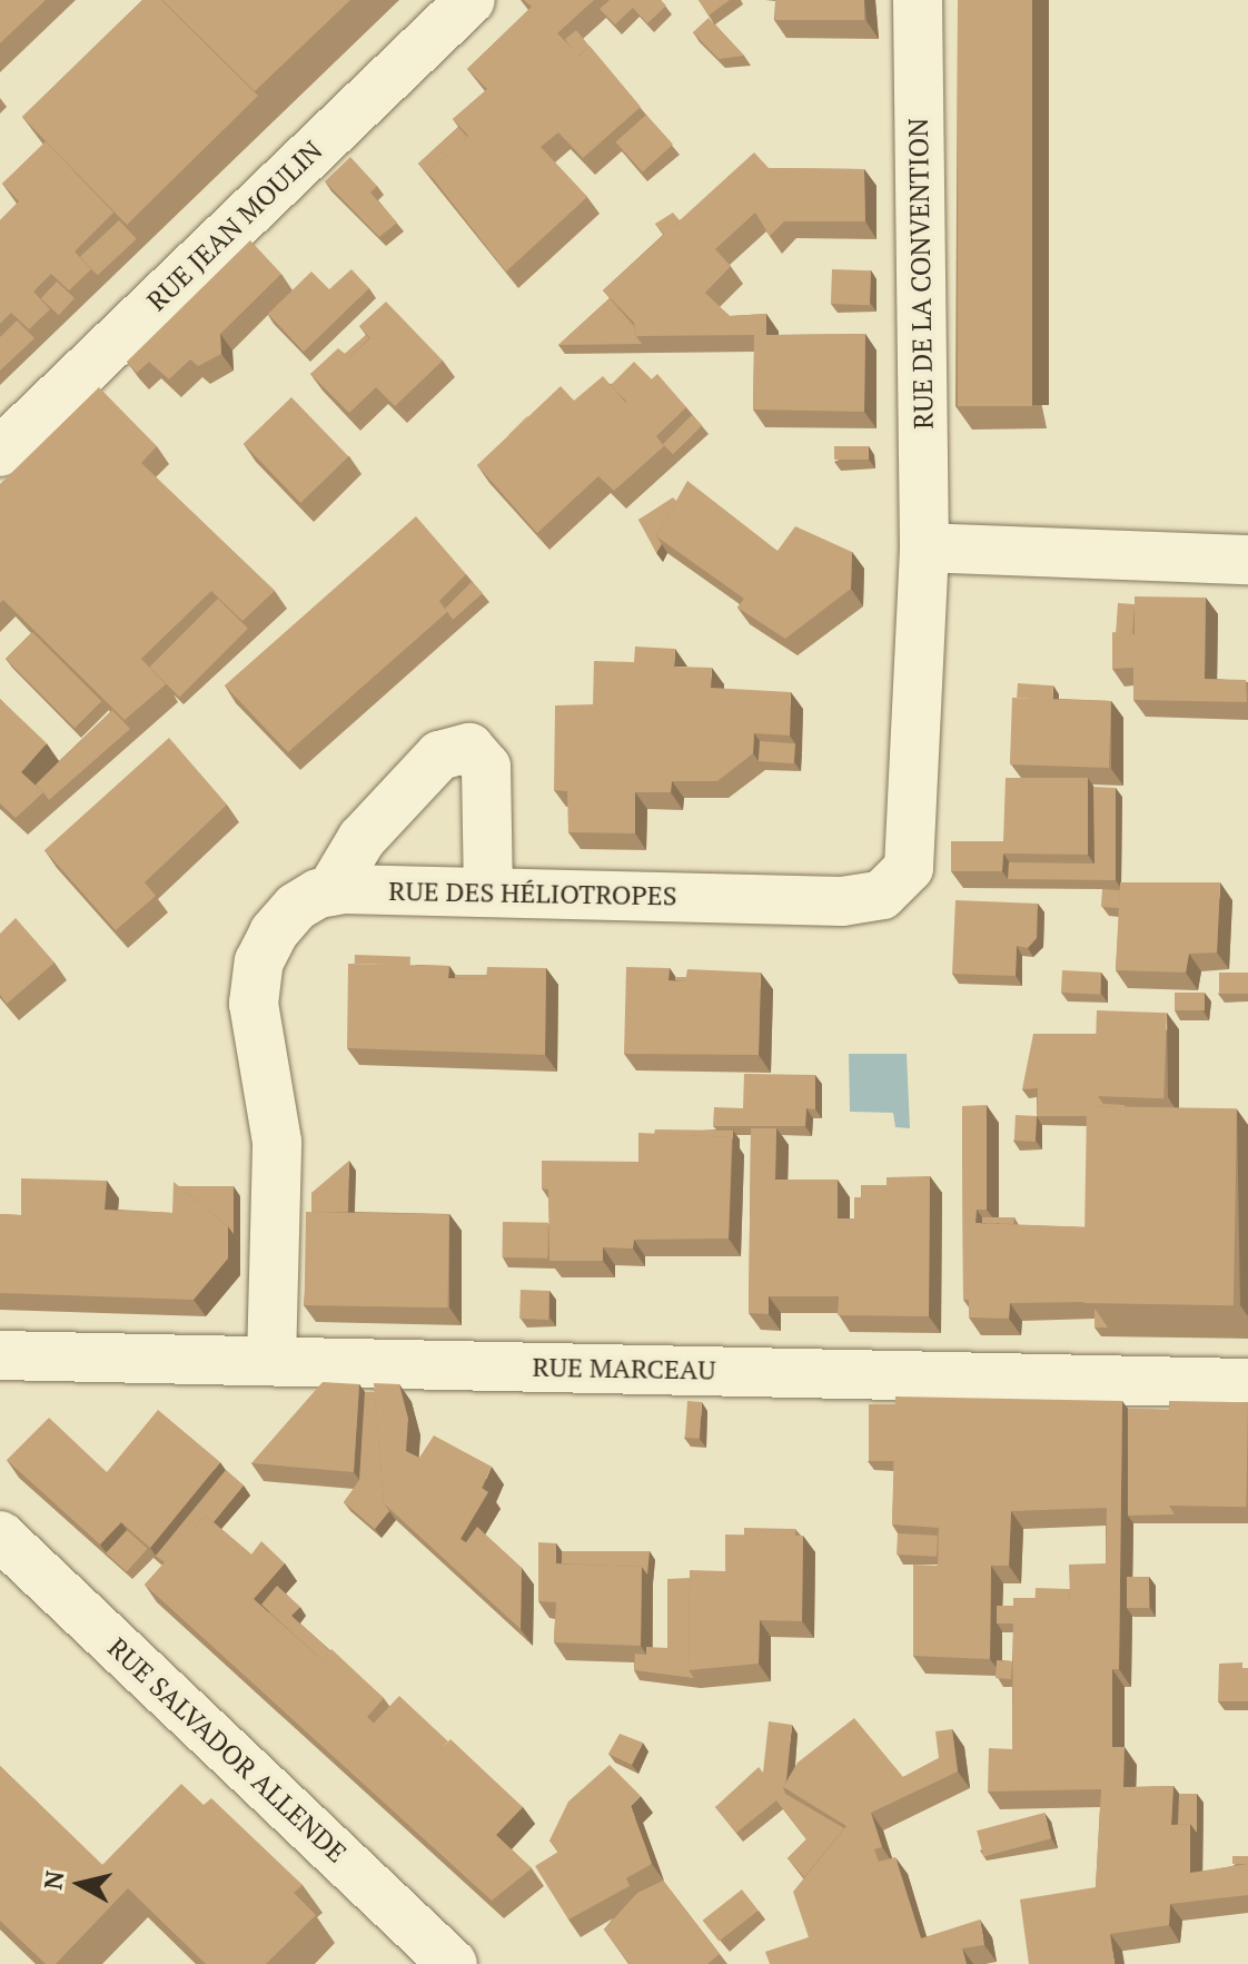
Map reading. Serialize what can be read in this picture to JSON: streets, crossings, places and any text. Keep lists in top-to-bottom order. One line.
{"streets":{"street":["RUE JEAN MOULIN","RUE DE LA CONVENTION","RUE DES HÉLIOTROPES","RUE MARCEAU","RUE SALVADOR ALLENDE"]},"crossings":[["RUE DE LA CONVENTION","RUE DES HÉLIOTROPES"],["RUE DES HÉLIOTROPES","RUE MARCEAU"]],"north":"left"}
